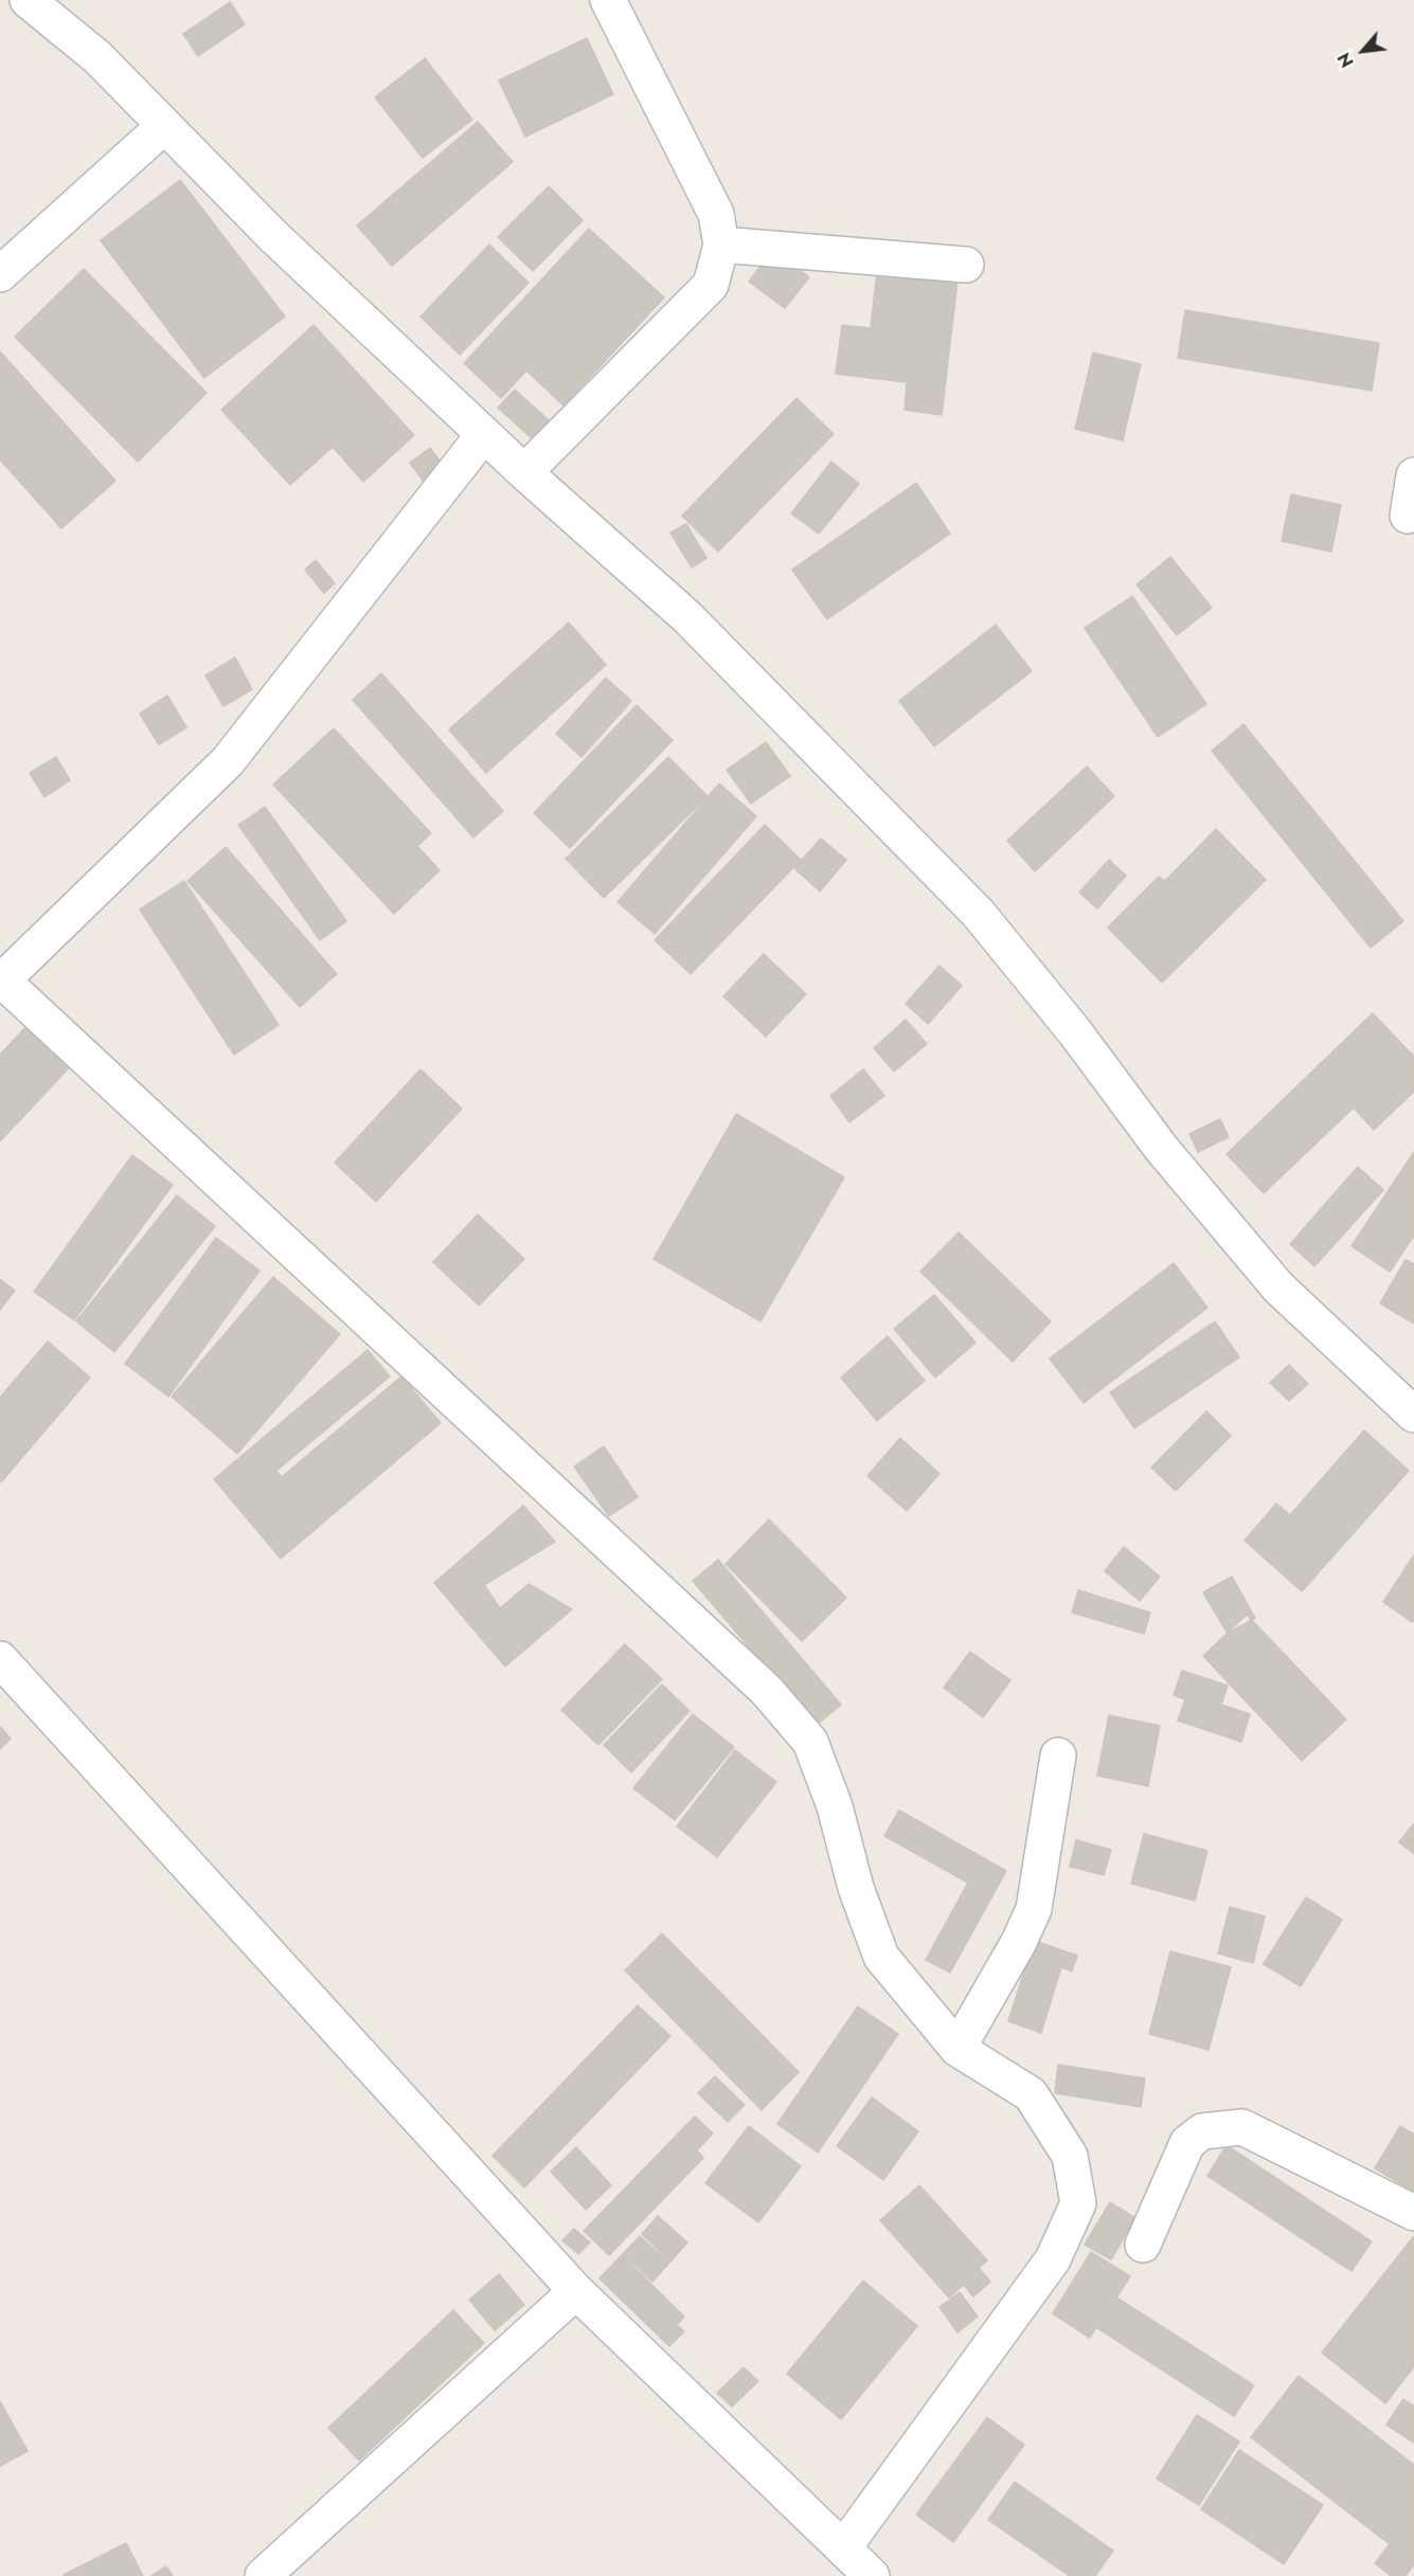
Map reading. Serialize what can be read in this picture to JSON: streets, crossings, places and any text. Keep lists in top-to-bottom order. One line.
{"north":"bottom left"}
